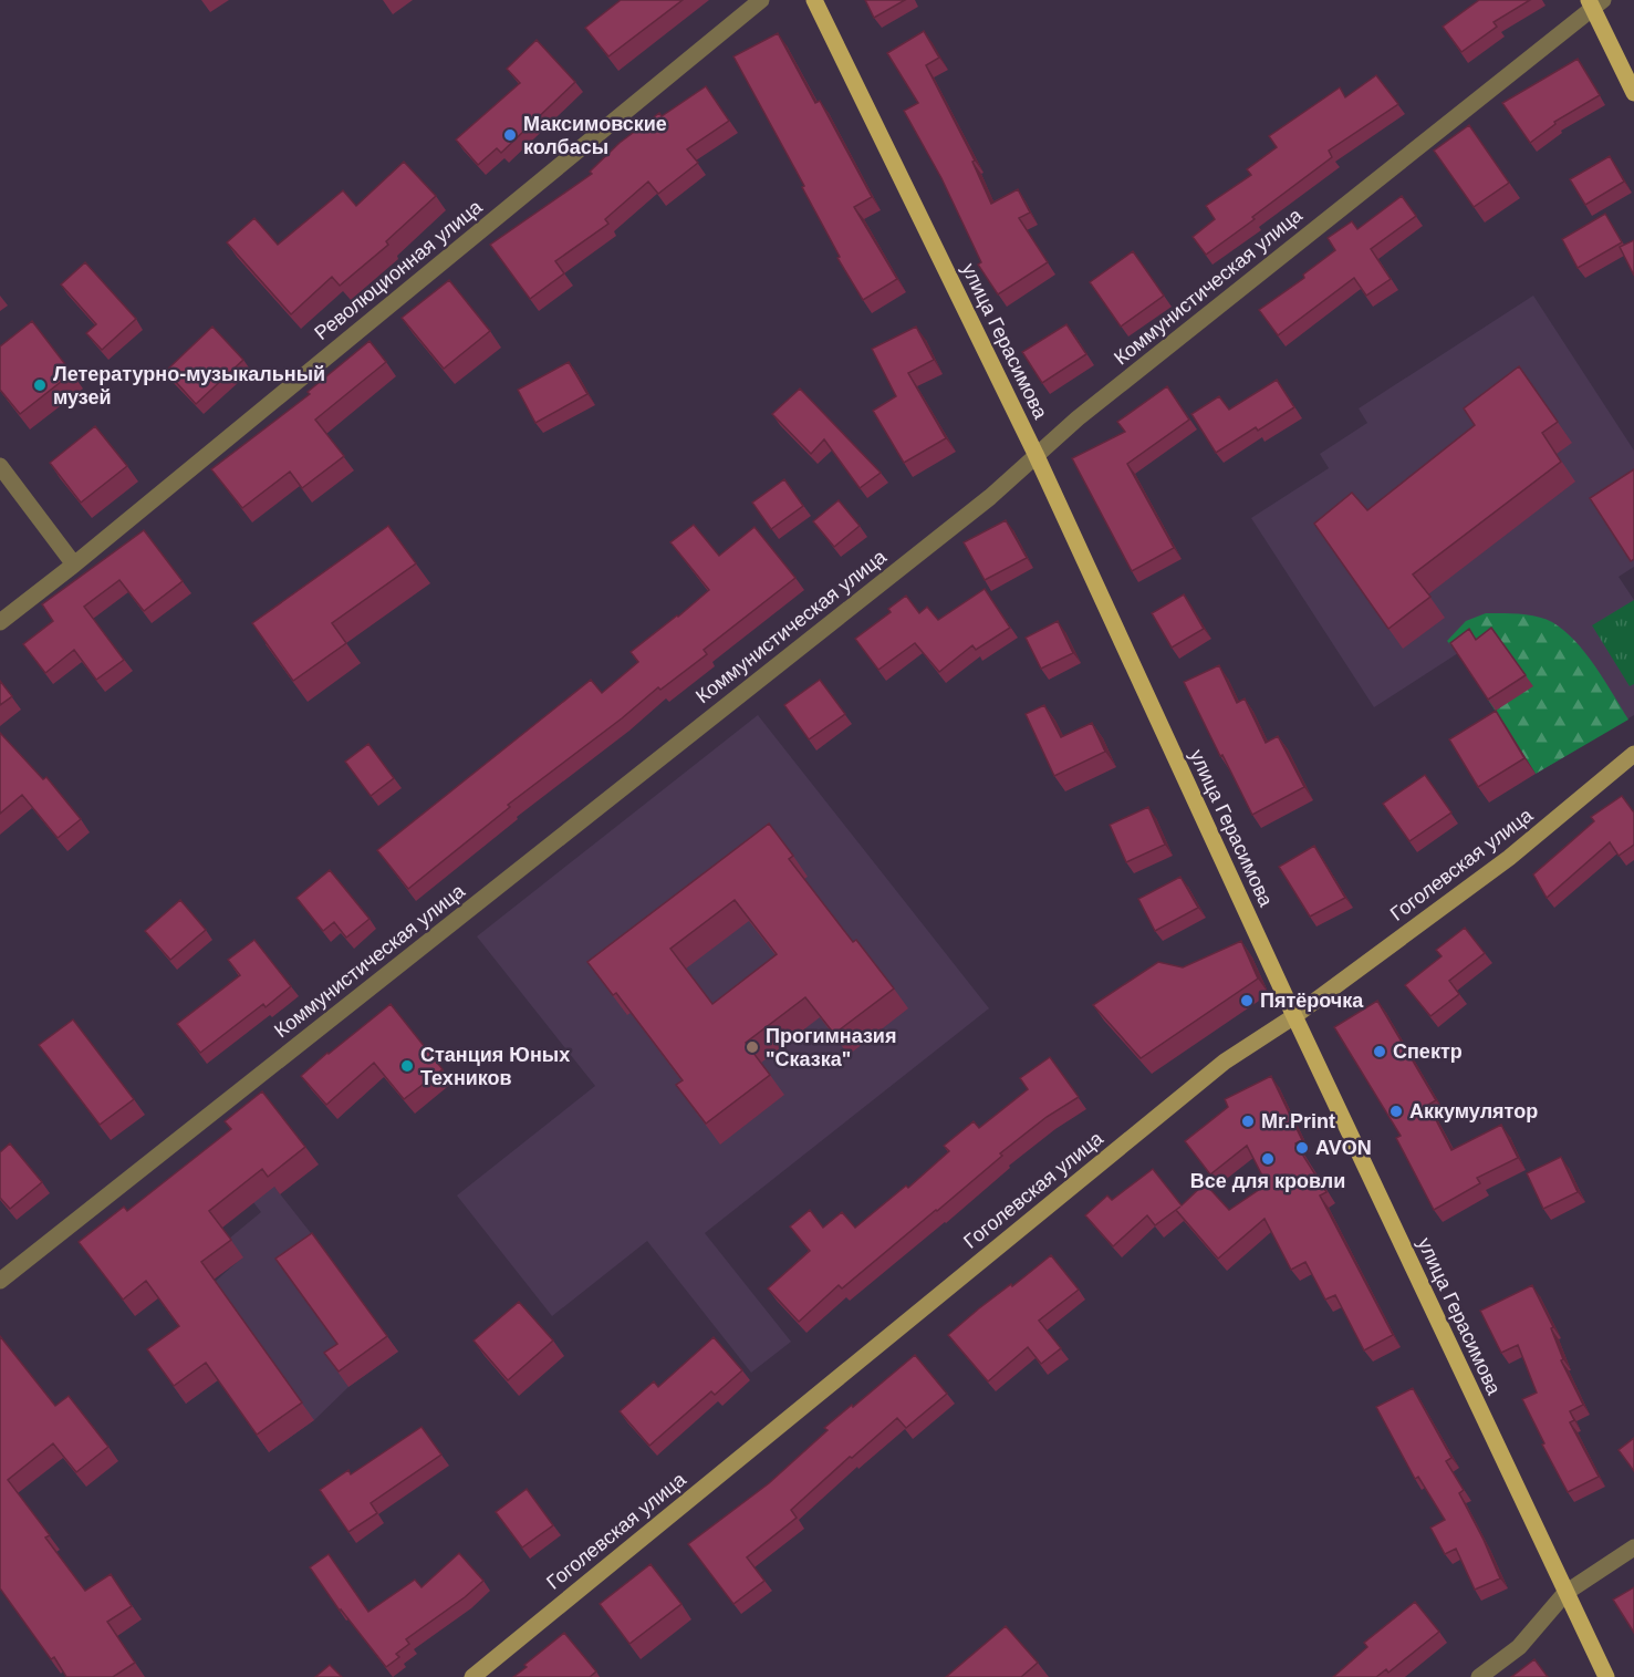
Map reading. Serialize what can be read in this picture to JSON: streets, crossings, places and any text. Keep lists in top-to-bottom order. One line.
{"streets":{"main road":["улица Герасимова"],"street":["Революционная улица","Коммунистическая улица","Гоголевская улица"]},"crossings":[["Коммунистическая улица","улица Герасимова"],["улица Герасимова","Гоголевская улица"]],"places":["Максимовские колбасы","Летературно-музыкальный музей","Пятёрочка","Прогимназия \"Сказка\"","Спектр","Станция Юных Техников","Аккумулятор","Mr.Print","AVON","Все для кровли"]}
